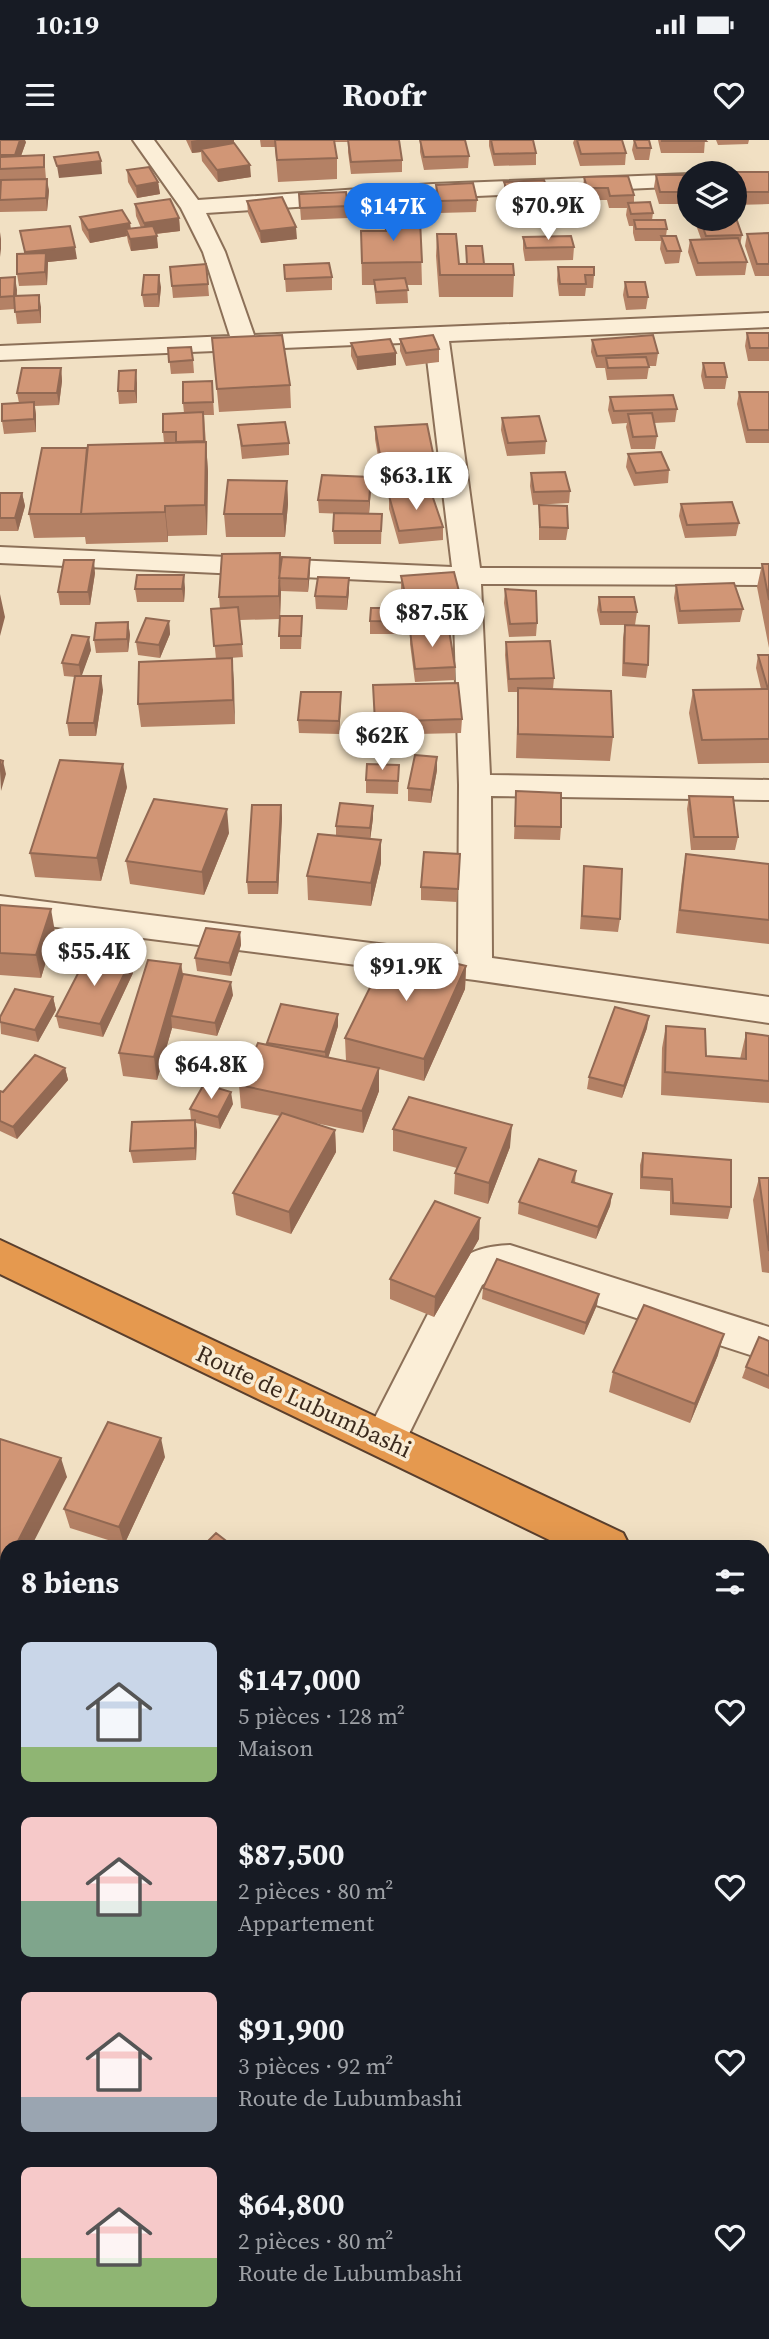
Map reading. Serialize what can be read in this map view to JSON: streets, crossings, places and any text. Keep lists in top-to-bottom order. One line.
{"streets":{"highway":["Route de Lubumbashi"]},"page":{"status":"10:19","header":"Roofr","price":["$70.9K","$147K","$63.1K","$87.5K","$62K","$55.4K","$91.9K","$64.8K"],"heading":"8 biens","list":[{"name":"$147,000","note":"5 pièces · 128 m² · Maison"},{"name":"$87,500","note":"2 pièces · 80 m² · Appartement"},{"name":"$91,900","note":"3 pièces · 92 m² · Route de Lubumbashi"},{"name":"$64,800","note":"2 pièces · 80 m² · Route de Lubumbashi"}]}}
